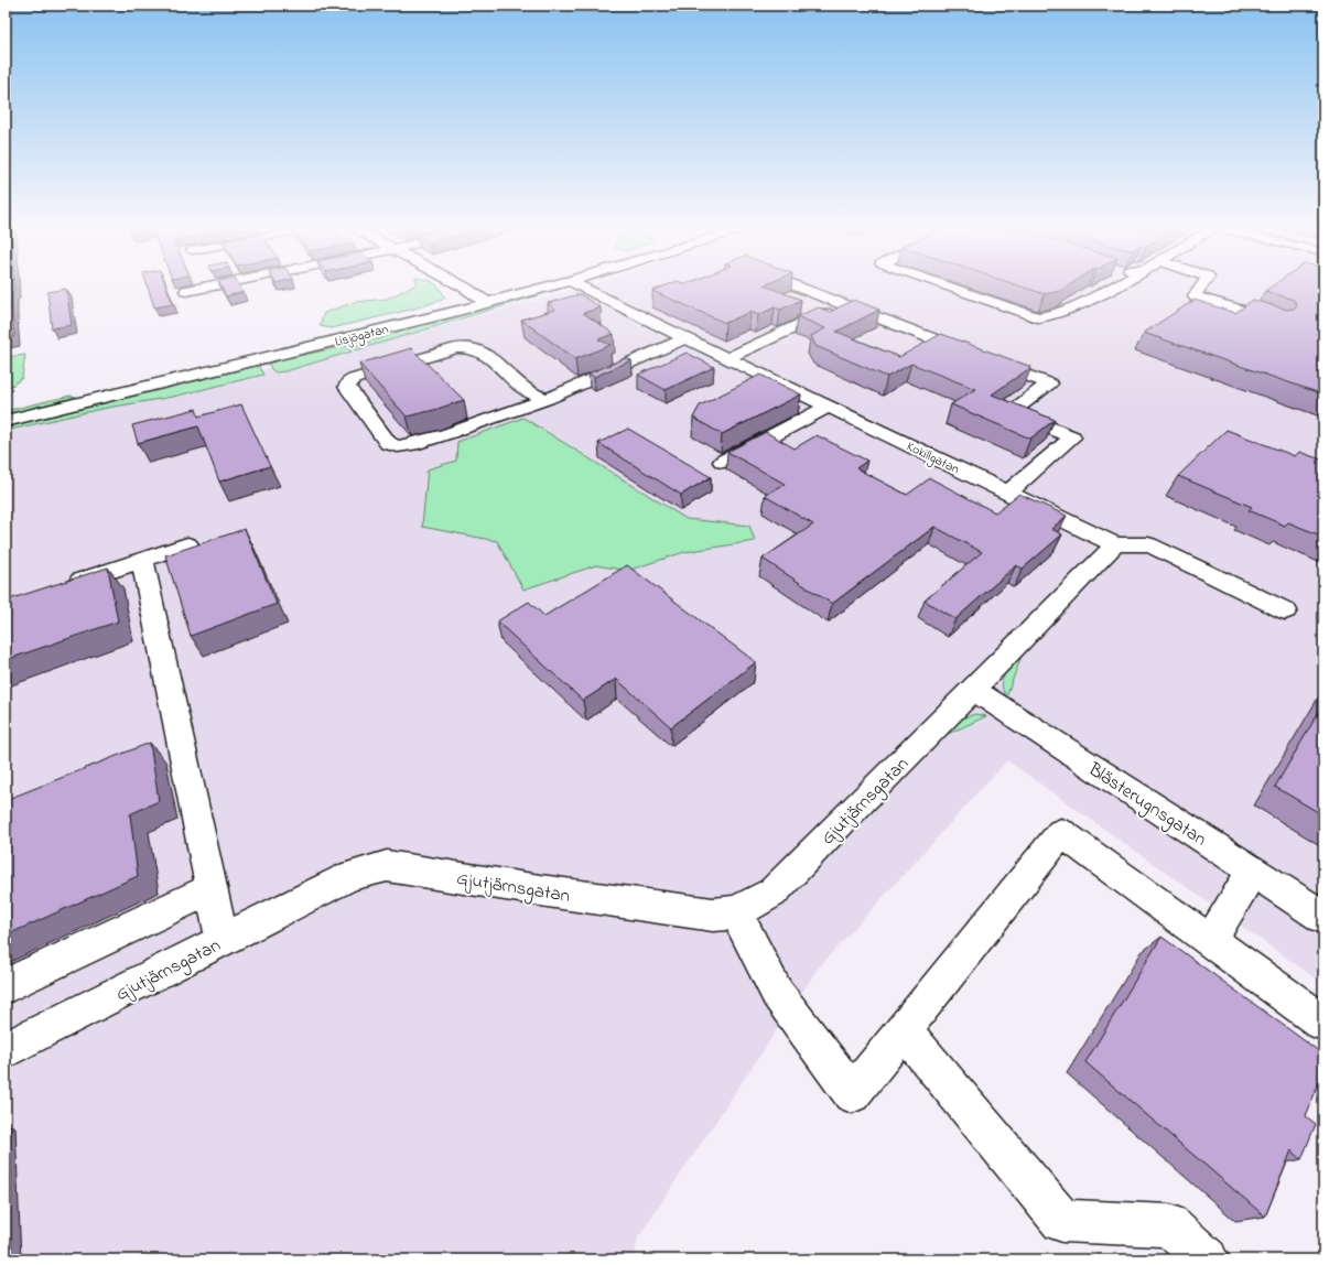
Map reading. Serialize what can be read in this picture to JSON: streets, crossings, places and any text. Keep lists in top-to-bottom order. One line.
{"streets":{"street":["Lisjögatan","Kokillgatan","Gjutjärnsgatan","Blästerugnsgatan"]},"crossings":[["Gjutjärnsgatan","Blästerugnsgatan"]]}
